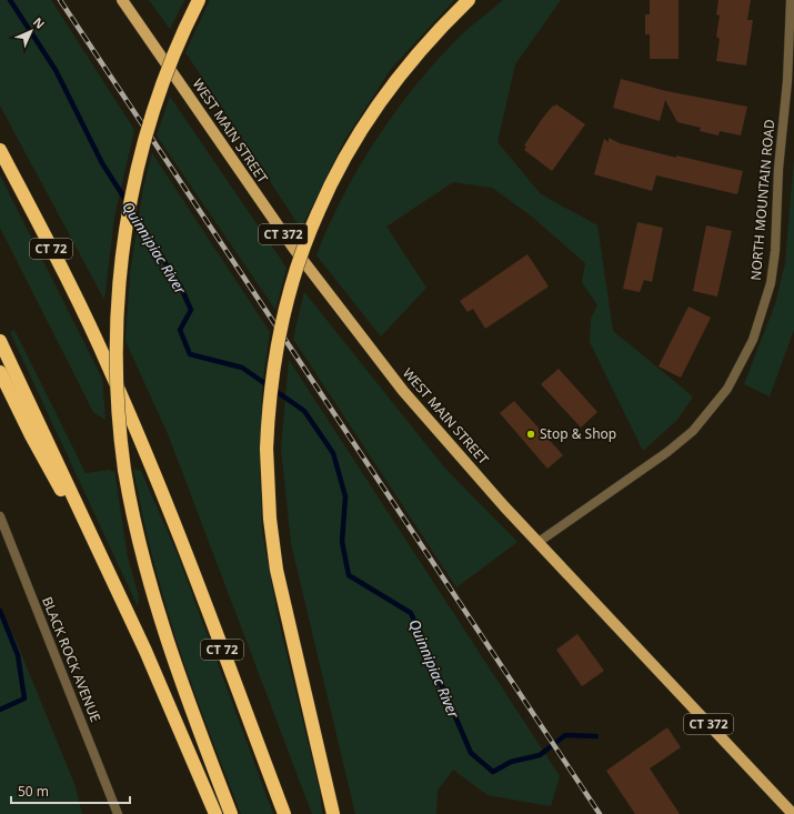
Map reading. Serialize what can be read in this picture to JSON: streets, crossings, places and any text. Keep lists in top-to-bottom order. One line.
{"streets":{"highway":["CT 72"],"main road":["WEST MAIN STREET","CT 372"],"street":["NORTH MOUNTAIN ROAD","BLACK ROCK AVENUE"]},"crossings":[["WEST MAIN STREET","NORTH MOUNTAIN ROAD"]],"water":["Quinnipiac River"],"places":["Stop & Shop"],"scale_bar":"50 m","north":"top right"}
